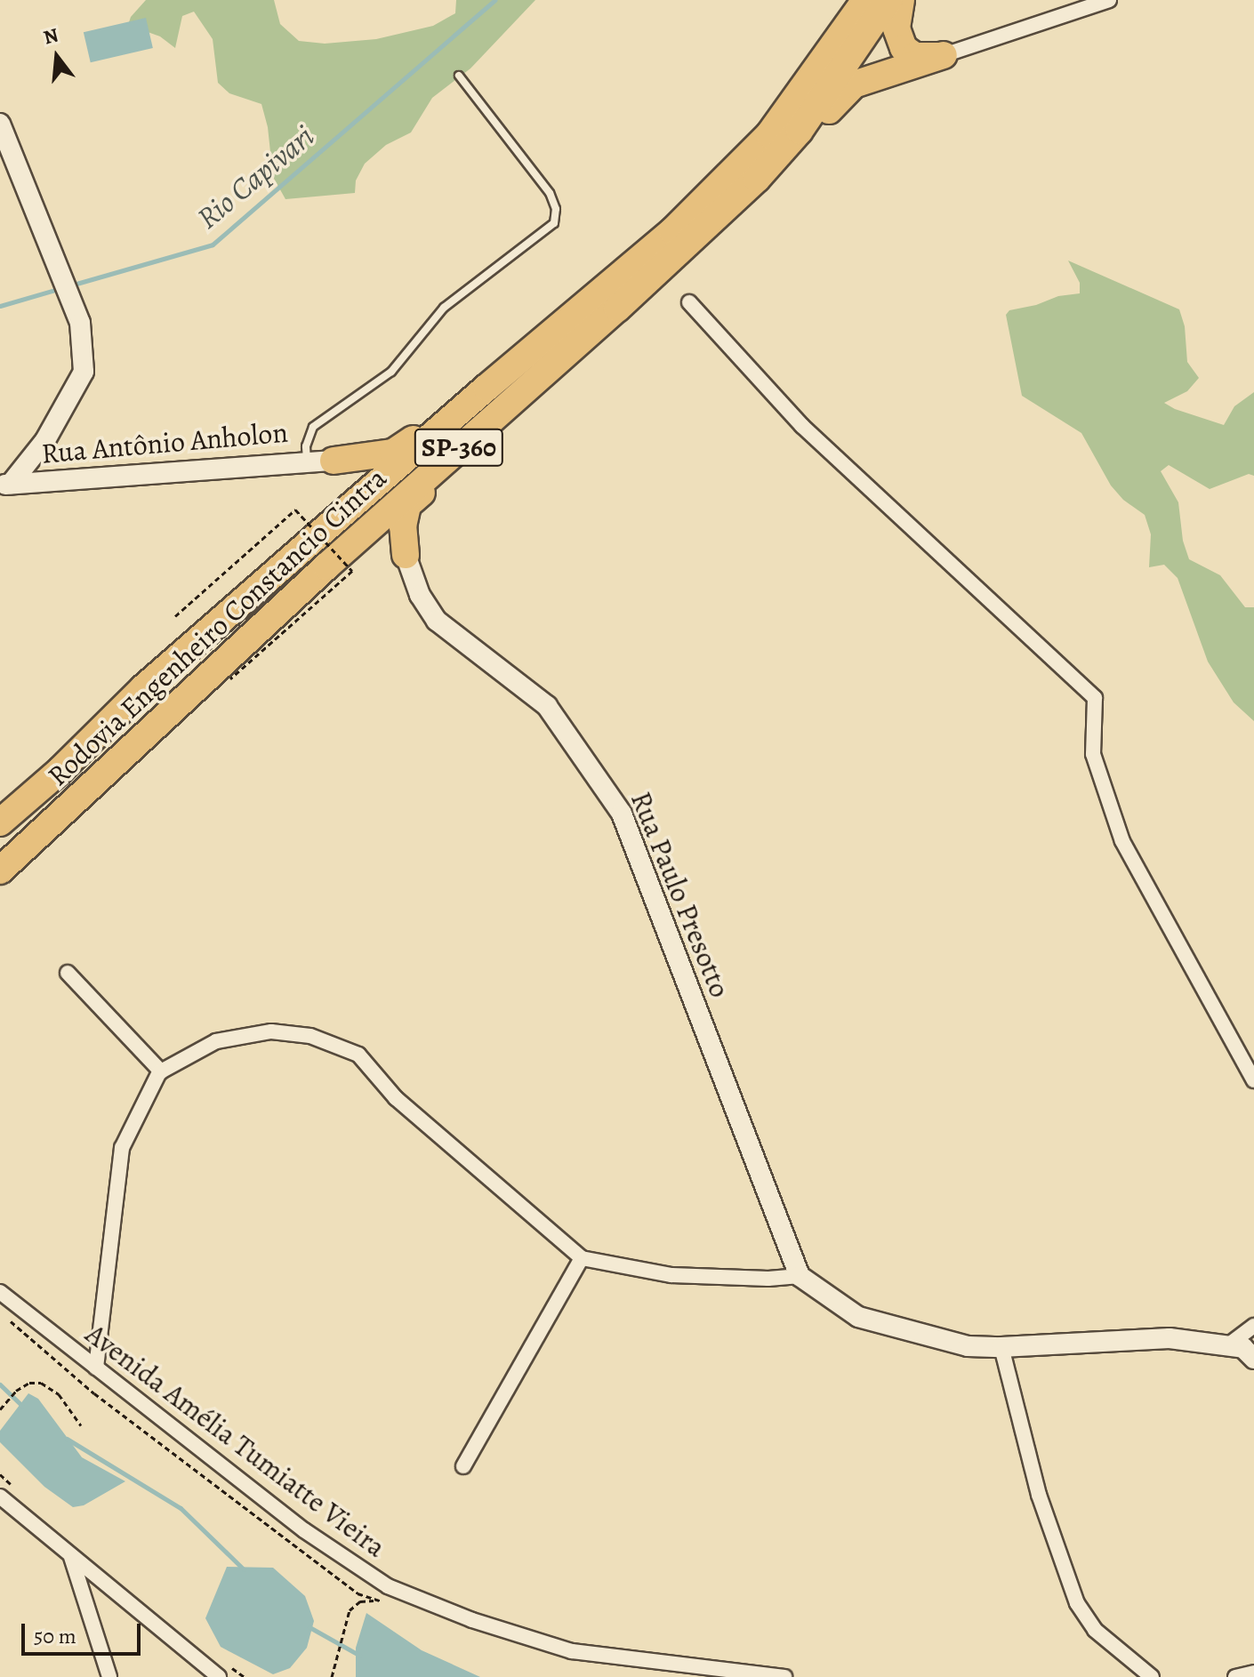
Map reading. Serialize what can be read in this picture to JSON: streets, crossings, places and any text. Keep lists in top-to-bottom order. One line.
{"streets":{"highway":["SP-360","Rodovia Engenheiro Constancio Cintra"],"street":["Rua Antônio Anholon","Rua Paulo Presotto","Avenida Amélia Tumiatte Vieira"]},"water":["Rio Capivari"],"scale_bar":"50 m","north":"top"}
